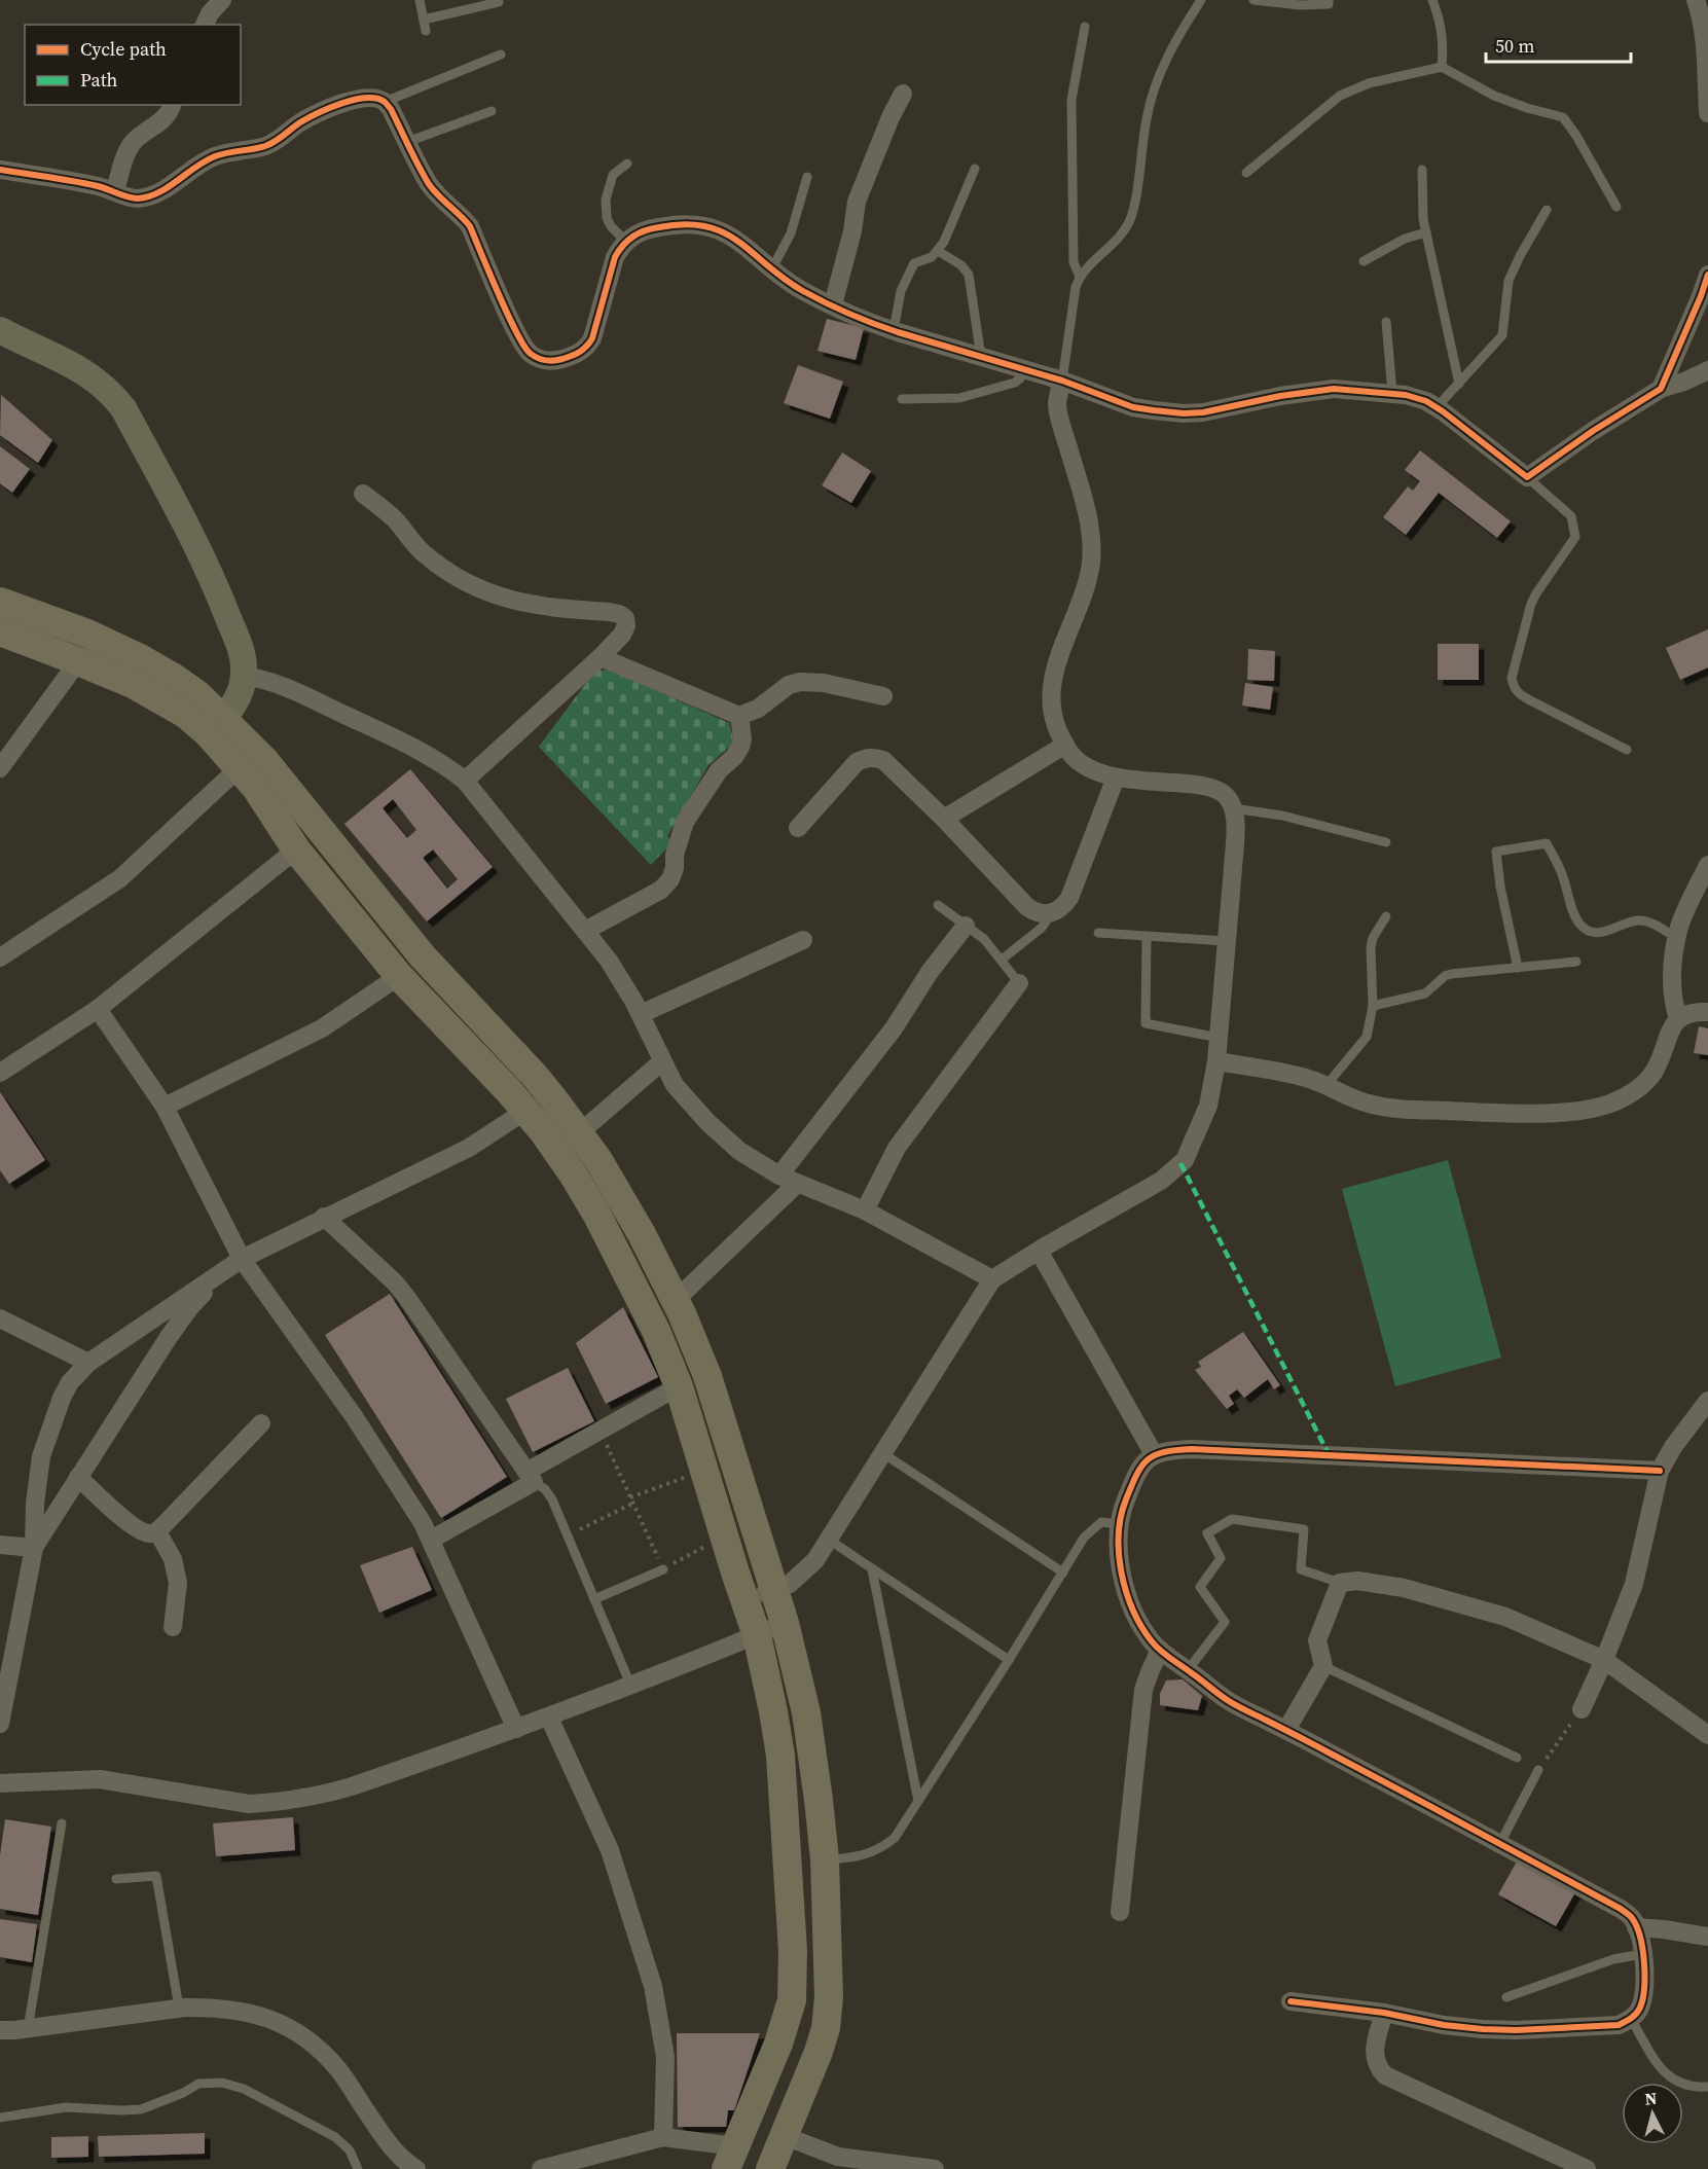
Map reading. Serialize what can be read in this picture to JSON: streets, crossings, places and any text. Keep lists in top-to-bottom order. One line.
{"legend":["Cycle path","Path"],"scale_bar":"50 m","north":"top"}
